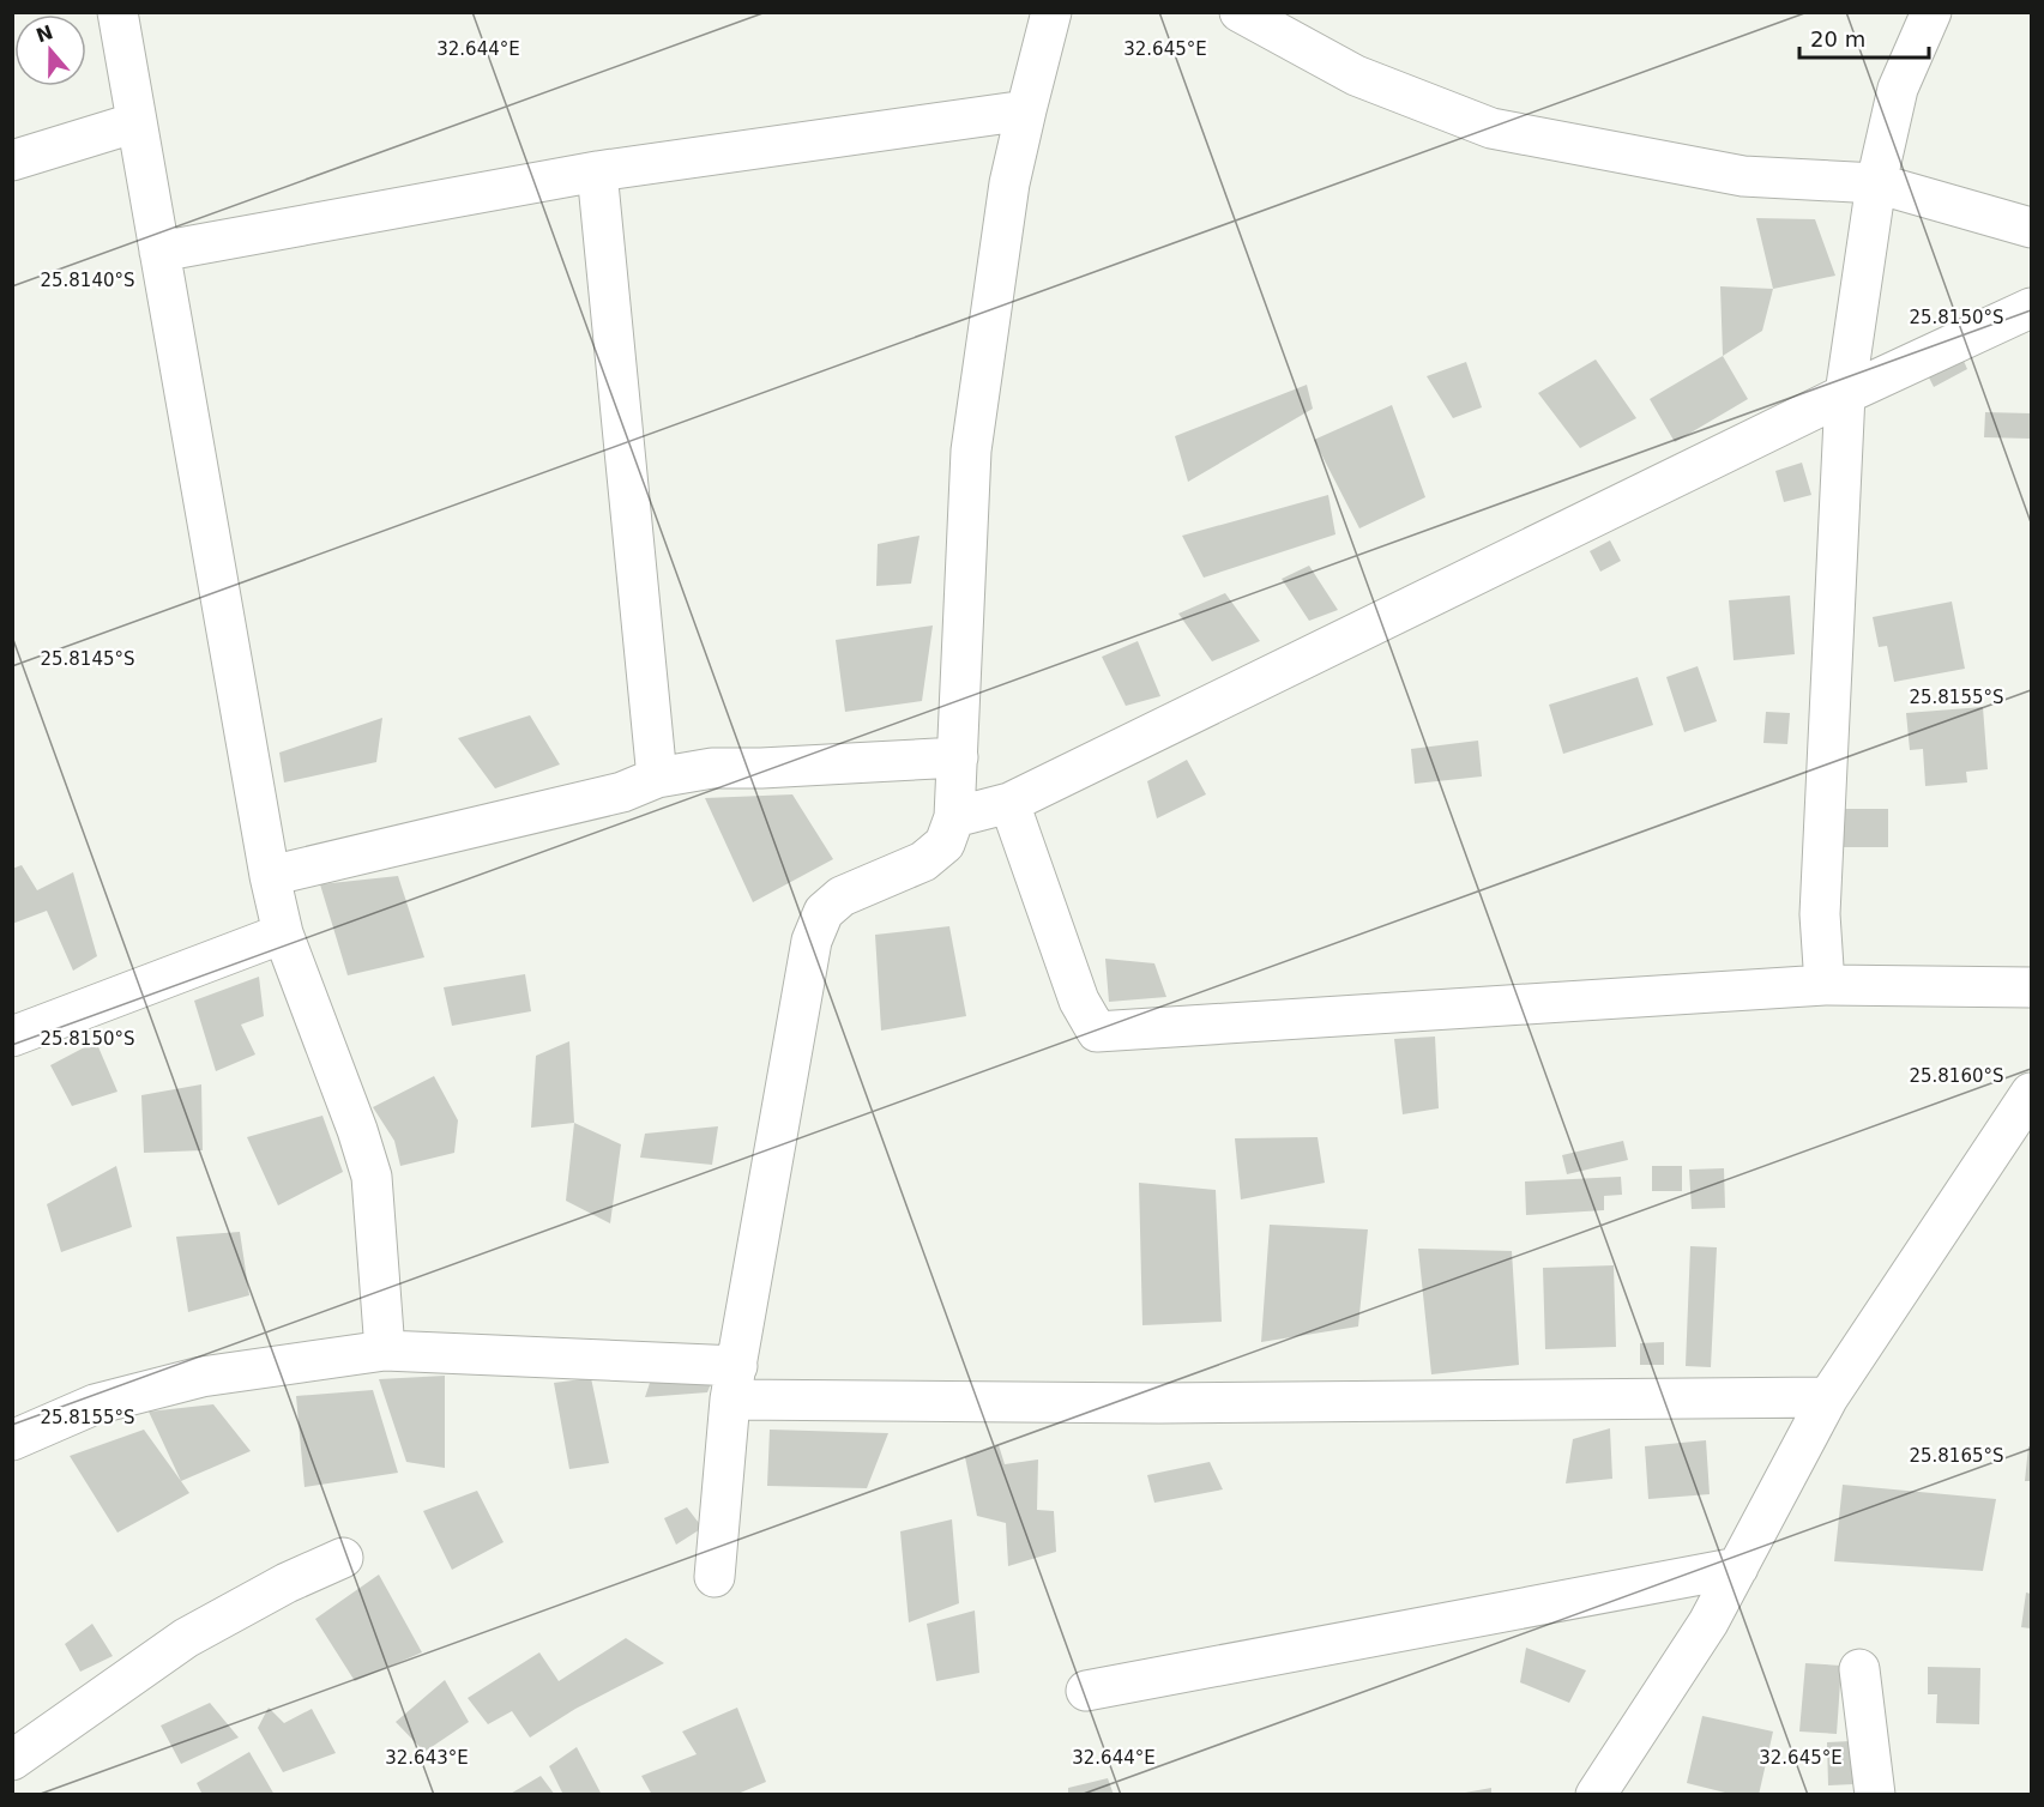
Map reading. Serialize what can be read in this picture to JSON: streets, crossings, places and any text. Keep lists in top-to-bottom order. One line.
{"scale_bar":"20 m","north":"top","coordinates":["32.644°E","32.645°E","25.8140°S","25.8150°S","25.8145°S","25.8155°S","25.8160°S","25.8165°S","32.643°E"]}
